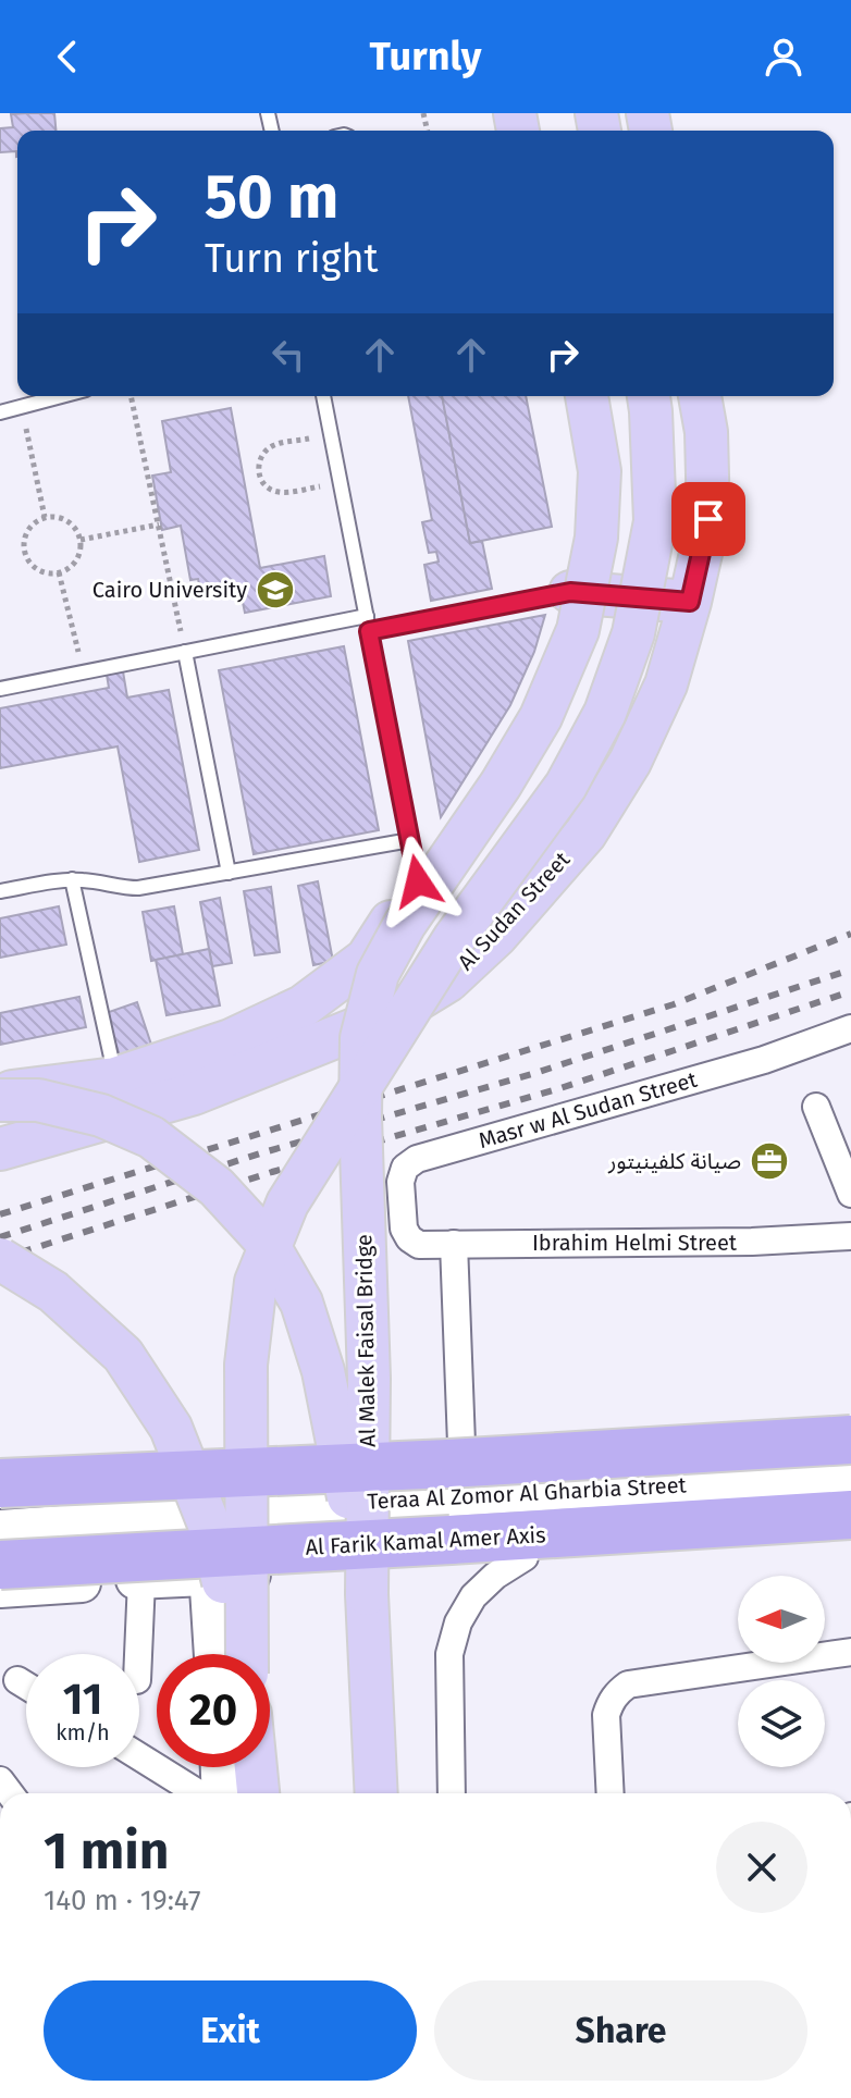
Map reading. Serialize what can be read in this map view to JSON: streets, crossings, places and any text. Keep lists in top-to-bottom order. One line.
{"streets":{"highway":["Al Farik Kamal Amer Axis"],"main road":["Al Sudan Street","Al Malek Faisal Bridge","Teraa Al Zomor Al Gharbia Street"],"street":["Masr w Al Sudan Street","Ibrahim Helmi Street"]},"crossings":[["Masr w Al Sudan Street","Ibrahim Helmi Street"]],"places":{"school or university":["Cairo University"],"office":["صيانة كلفينيتور"]},"north":"left","page":{"header":"Turnly","turn":["50 m","Turn right"],"speed":"11 km/h","limit":"20","heading":["1 min","140 m · 19:47"],"buttons":["Exit","Share"]}}
